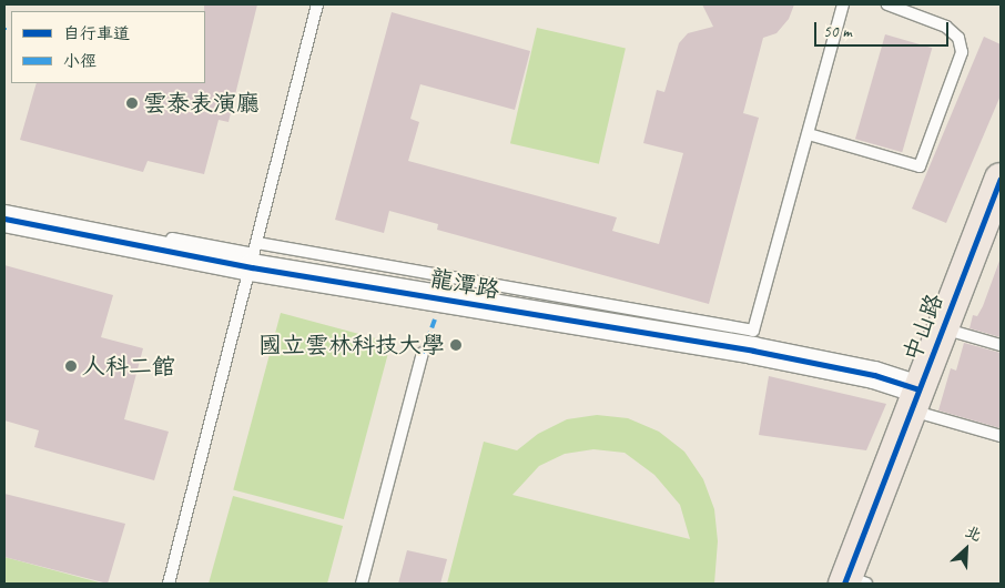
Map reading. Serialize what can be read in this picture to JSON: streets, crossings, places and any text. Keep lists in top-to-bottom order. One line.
{"streets":{"main road":["中山路"],"street":["龍潭路"]},"crossings":[["龍潭路","中山路"]],"places":["雲泰表演廳","國立雲林科技大學","人科二館"],"legend":["自行車道","小徑"],"scale_bar":"50 m","north":"top right"}
